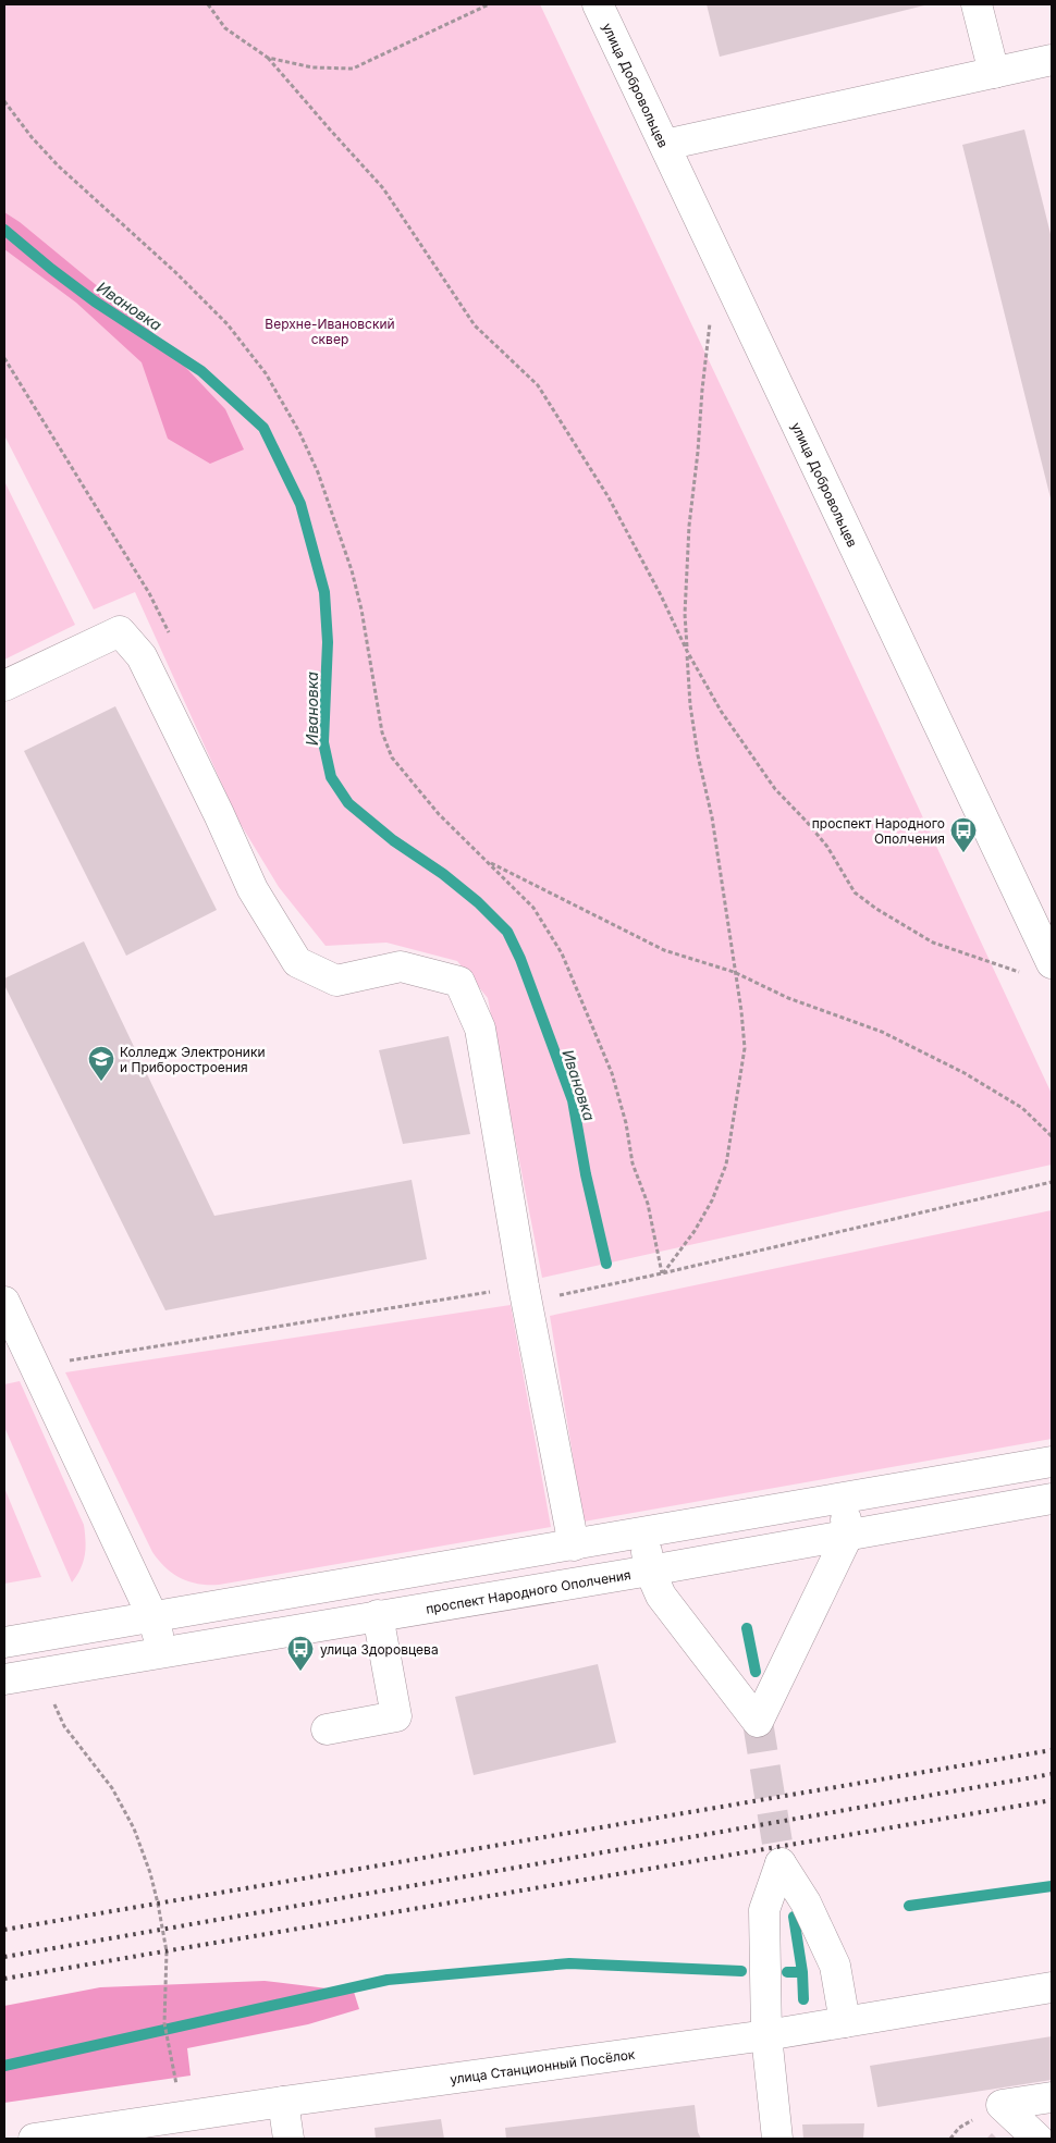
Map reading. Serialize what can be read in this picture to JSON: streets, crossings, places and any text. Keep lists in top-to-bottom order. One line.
{"streets":{"street":["улица Добровольцев","проспект Народного Ополчения","улица Станционный Посёлок"]},"water":["Ивановка"],"parks":["Верхне-Ивановский сквер"],"places":{"bus stop":["проспект Народного Ополчения","улица Здоровцева"],"school or university":["Колледж Электроники и Приборостроения"]}}
